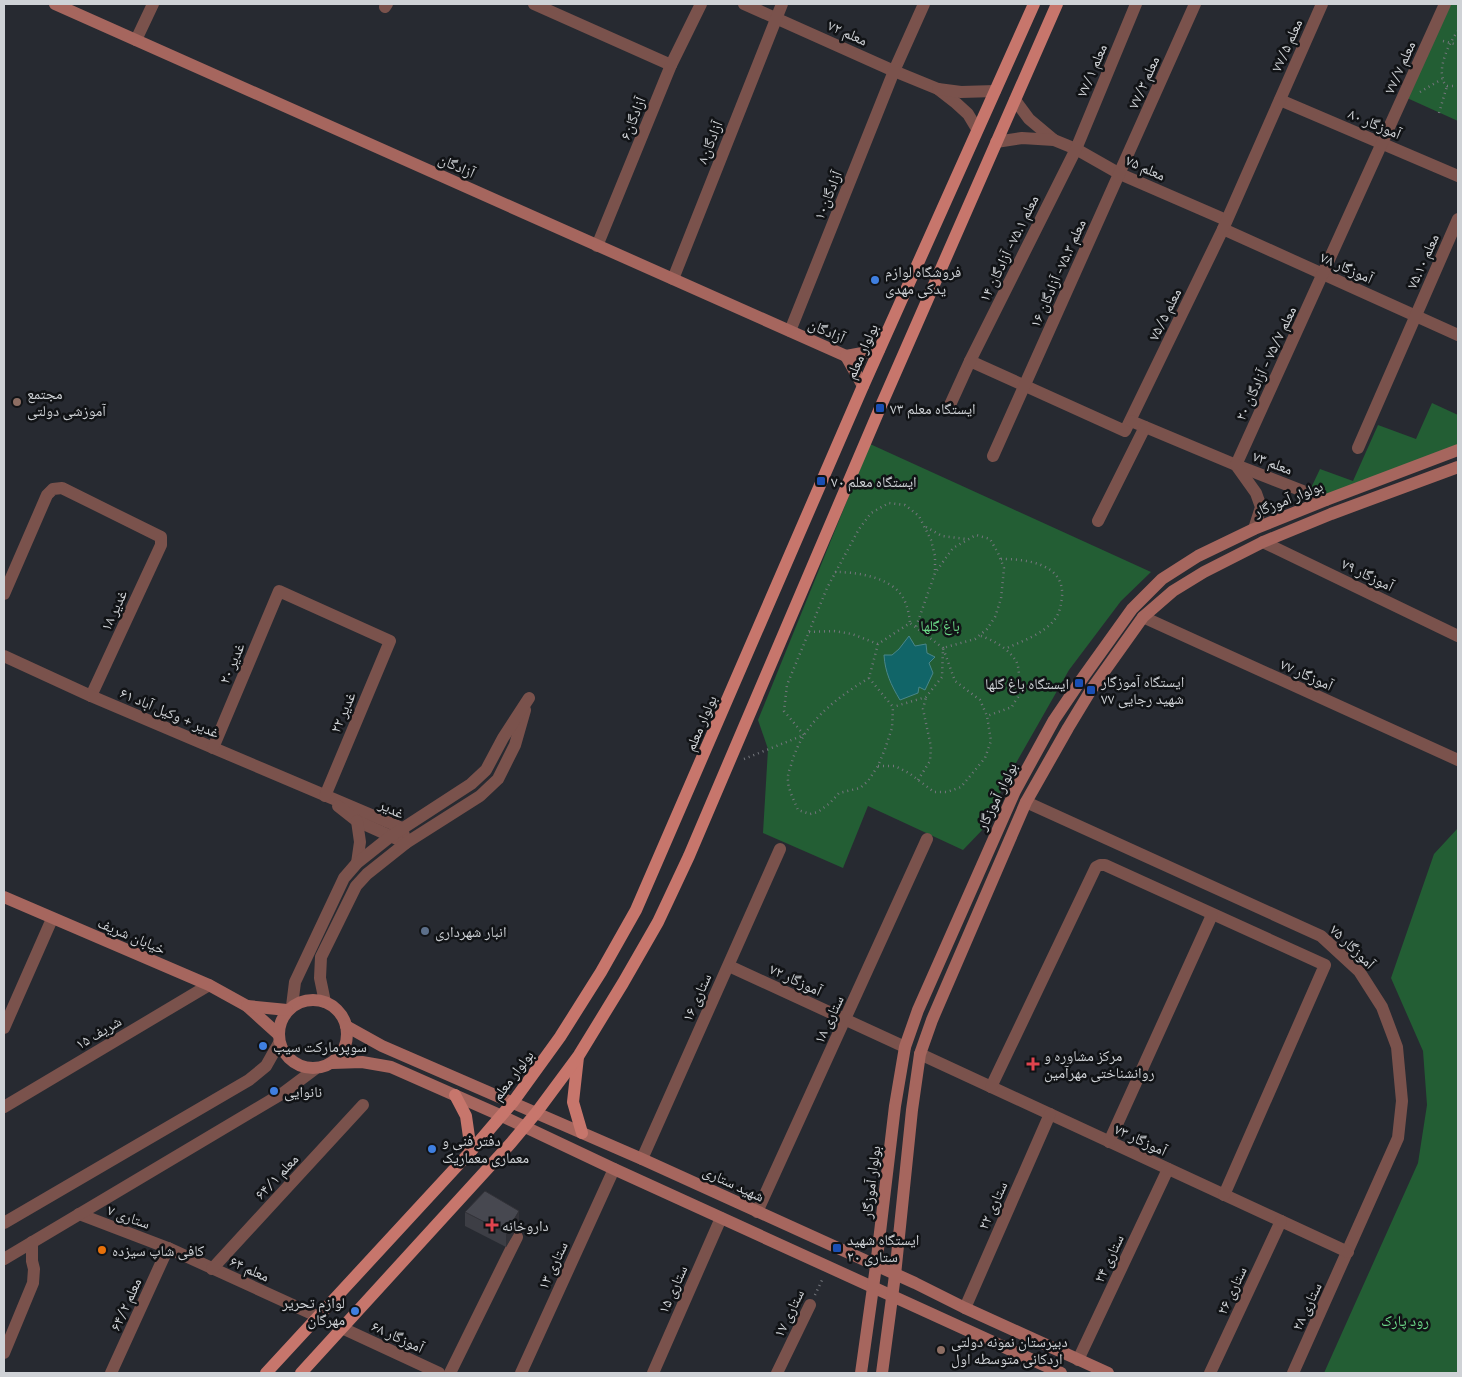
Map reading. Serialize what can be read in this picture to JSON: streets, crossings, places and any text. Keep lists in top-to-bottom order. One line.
{"streets":{"main road":["آزادگان","بولوار معلم","بولوار آموزگار","خیابان شریف","شهید ستاری"],"street":["معلم ۷۲","معلم ۷۷/۵","معلم ۷۷/۷","معلم ۷۷/۱","معلم ۷۷/۳","آزادگان۶","آموزگار ۸۰","آزادگان۸","معلم ۷۵","آزادگان۱۰","معلم ۷۵.۱- آزادگان ۱۴","معلم ۷۵.۱۰","آموزگار ۷۸","معلم ۷۵.۳- آزادگان ۱۶","معلم ۷۵/۵","معلم ۷۵/۷ - آزادگان ۲۰","معلم ۷۳","۷۹ آموزگار","غدیر ۱۸","غدیر ۲۰","۷۷ آموزگار","غدیر + وکیل آباد ۶۱","غدیر ۲۲","غدیر","آموزگار ۷۵","۷۲ آموزگار","ستاری ۱۶","ستاری ۱۸","شریف ۱۵","۷۳ آموزگار","معلم ۶۴/۱","ستاری ۲۲","ستاری ۷","ستاری ۲۴","ستاری ۱۳","معلم ۶۴","ستاری ۱۵","ستاری ۲۶","معلم ۶۴/۲","ستاری ۲۸","ستاری ۱۷","آموزگار ۶۸"]},"crossings":[["معلم ۷۲","آزادگان۸"],["معلم ۷۲","آزادگان۱۰"],["معلم ۷۷/۵","آموزگار ۸۰"],["معلم ۷۷/۵","معلم ۷۵"],["معلم ۷۷/۵","آموزگار ۷۸"],["معلم ۷۷/۵","معلم ۷۵/۵"],["معلم ۷۷/۷","آموزگار ۸۰"],["معلم ۷۷/۷","آموزگار ۷۸"],["معلم ۷۷/۷","معلم ۷۵/۷ - آزادگان ۲۰"],["معلم ۷۷/۱","معلم ۷۵"],["معلم ۷۷/۱","معلم ۷۵.۱- آزادگان ۱۴"],["معلم ۷۷/۳","معلم ۷۵"],["معلم ۷۷/۳","معلم ۷۵.۳- آزادگان ۱۶"],["آزادگان۶","آزادگان"],["آزادگان۸","آزادگان"],["آزادگان","آزادگان۱۰"],["معلم ۷۵","معلم ۷۵.۱- آزادگان ۱۴"],["معلم ۷۵","آموزگار ۷۸"],["معلم ۷۵","معلم ۷۵.۳- آزادگان ۱۶"],["معلم ۷۵","معلم ۷۵/۵"],["معلم ۷۵.۱۰","آموزگار ۷۸"],["آموزگار ۷۸","معلم ۷۵/۵"],["آموزگار ۷۸","معلم ۷۵/۷ - آزادگان ۲۰"],["معلم ۷۵/۵","معلم ۷۳"],["بولوار معلم","شهید ستاری"],["بولوار معلم","معلم ۶۴"],["معلم ۷۵/۷ - آزادگان ۲۰","معلم ۷۳"],["معلم ۷۳","بولوار آموزگار"],["بولوار آموزگار","۷۹ آموزگار"],["بولوار آموزگار","۷۷ آموزگار"],["بولوار آموزگار","آموزگار ۷۵"],["بولوار آموزگار","۷۲ آموزگار"],["بولوار آموزگار","۷۳ آموزگار"],["بولوار آموزگار","شهید ستاری"],["غدیر ۱۸","غدیر + وکیل آباد ۶۱"],["غدیر ۲۰","غدیر + وکیل آباد ۶۱"],["غدیر ۲۰","غدیر ۲۲"],["غدیر + وکیل آباد ۶۱","غدیر ۲۲"],["غدیر + وکیل آباد ۶۱","غدیر"],["غدیر ۲۲","غدیر"],["خیابان شریف","شریف ۱۵"],["خیابان شریف","شهید ستاری"],["آموزگار ۷۵","۷۳ آموزگار"],["آموزگار ۷۵","ستاری ۲۸"],["۷۲ آموزگار","ستاری ۱۶"],["۷۲ آموزگار","ستاری ۱۸"],["ستاری ۱۶","شهید ستاری"],["ستاری ۱۸","شهید ستاری"],["۷۳ آموزگار","ستاری ۲۲"],["۷۳ آموزگار","ستاری ۲۴"],["۷۳ آموزگار","ستاری ۲۶"],["۷۳ آموزگار","ستاری ۲۸"],["معلم ۶۴/۱","معلم ۶۴"],["شهید ستاری","ستاری ۲۲"],["شهید ستاری","ستاری ۲۴"],["ستاری ۷","معلم ۶۴"],["ستاری ۷","معلم ۶۴/۲"],["معلم ۶۴","معلم ۶۴/۲"]],"parks":["باغ گلها","رود پارک"],"places":{"other":["فروشگاه لوازم یدکی مهدی","مجتمع آموزشی دولتی","انبار شهرداری","سوپرمارکت سیب","نانوایی","دفتر فنی و معماری معماریک","کافی شاپ سیزده","لوازم تحریر مهرگان","دبیرستان نمونه دولتی اردکانی متوسطه اول"],"transit":["ایستگاه معلم ۷۳","ایستگاه معلم ۷۰","ایستگاه باغ گلها","ایستگاه آموزگار شهید رجایی ۷۷","ایستگاه شهید ستاری ۲۰"],"health":["مرکز مشاوره و روانشناختی مهرآمین","داروخانه"]}}
